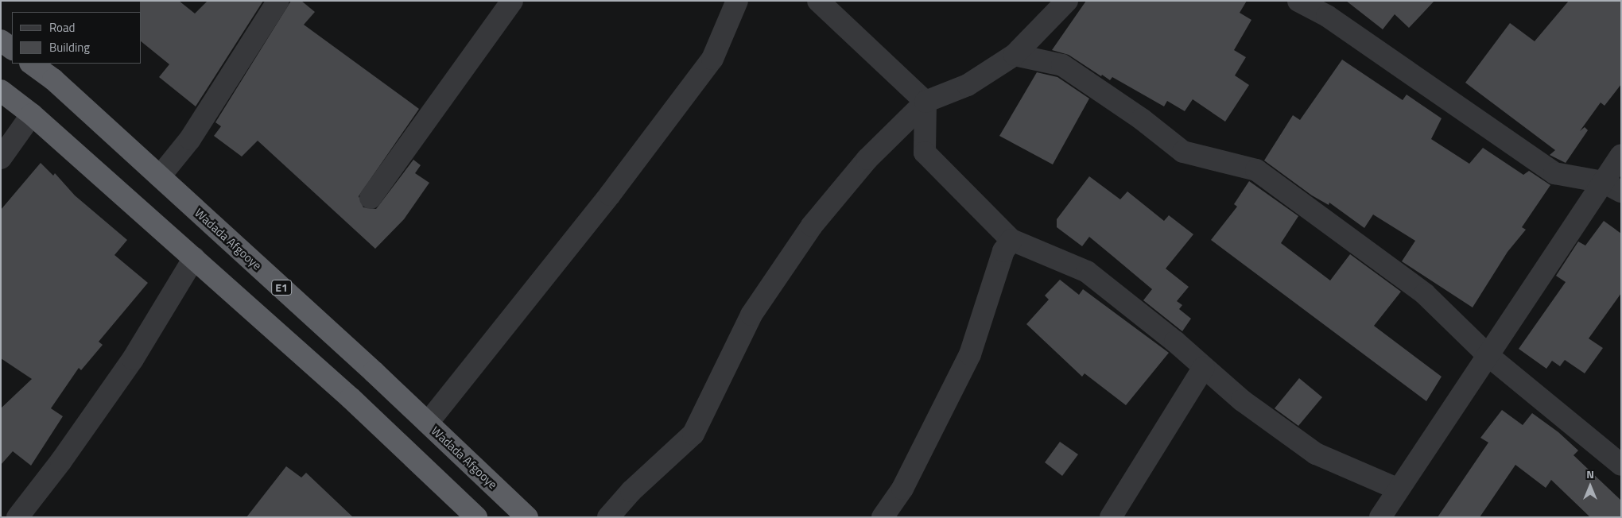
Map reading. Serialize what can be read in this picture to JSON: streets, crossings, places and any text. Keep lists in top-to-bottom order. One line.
{"streets":{"highway":["Wadada Afgooye","E1"]},"legend":["Road","Building"],"north":"top"}
